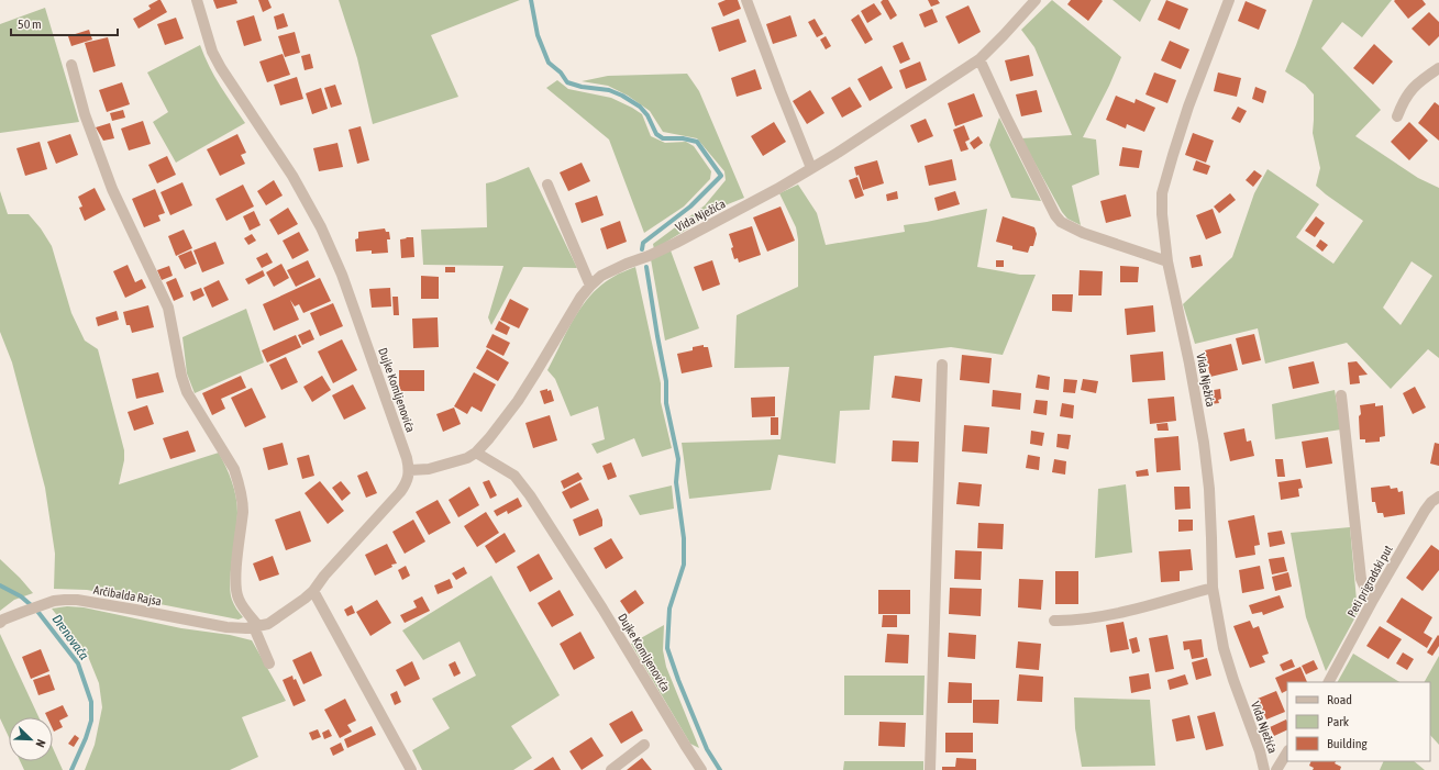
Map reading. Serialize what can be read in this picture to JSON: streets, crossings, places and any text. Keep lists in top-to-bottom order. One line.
{"streets":{"street":["Vida Nježića","Dujke Komljenovića","Peti prigradski put","Arčibalda Rajsa"]},"crossings":[["Vida Nježića","Dujke Komljenovića"]],"water":["Drenovača"],"legend":["Road","Park","Building"],"scale_bar":"50 m","north":"bottom right"}
